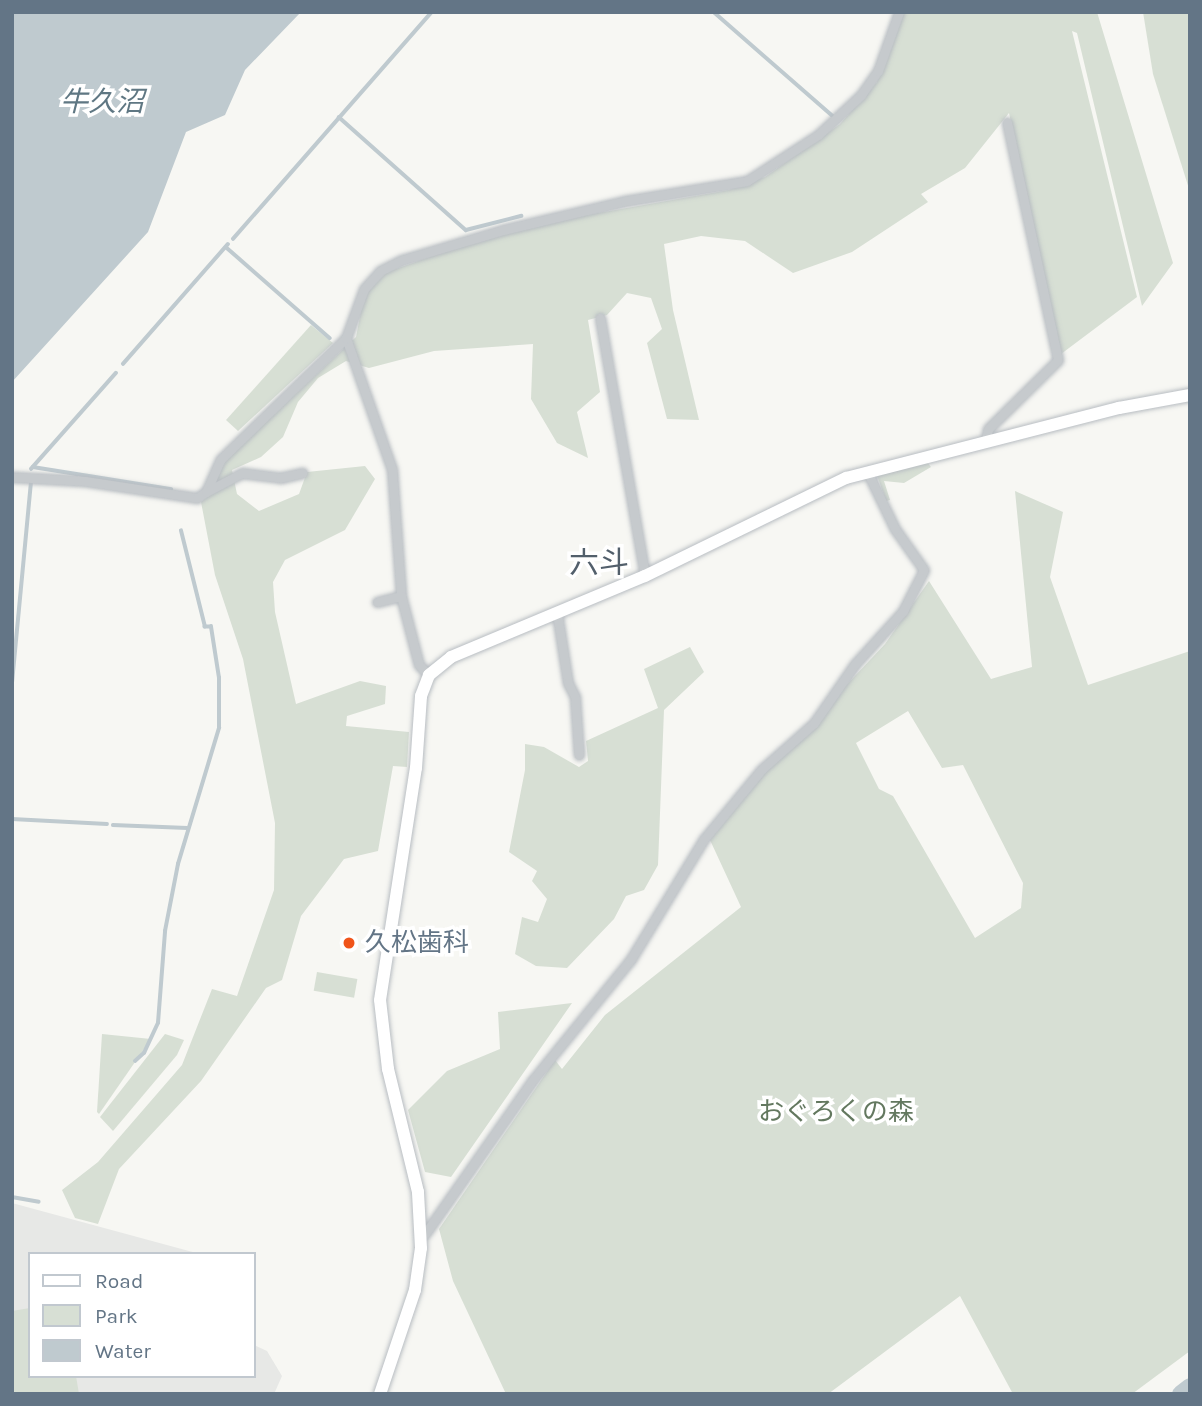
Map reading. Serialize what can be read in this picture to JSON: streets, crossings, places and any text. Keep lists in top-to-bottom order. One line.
{"districts":["六斗"],"water":["牛久沼"],"parks":["おぐろくの森"],"places":["久松歯科"],"legend":["Road","Park","Water"]}
